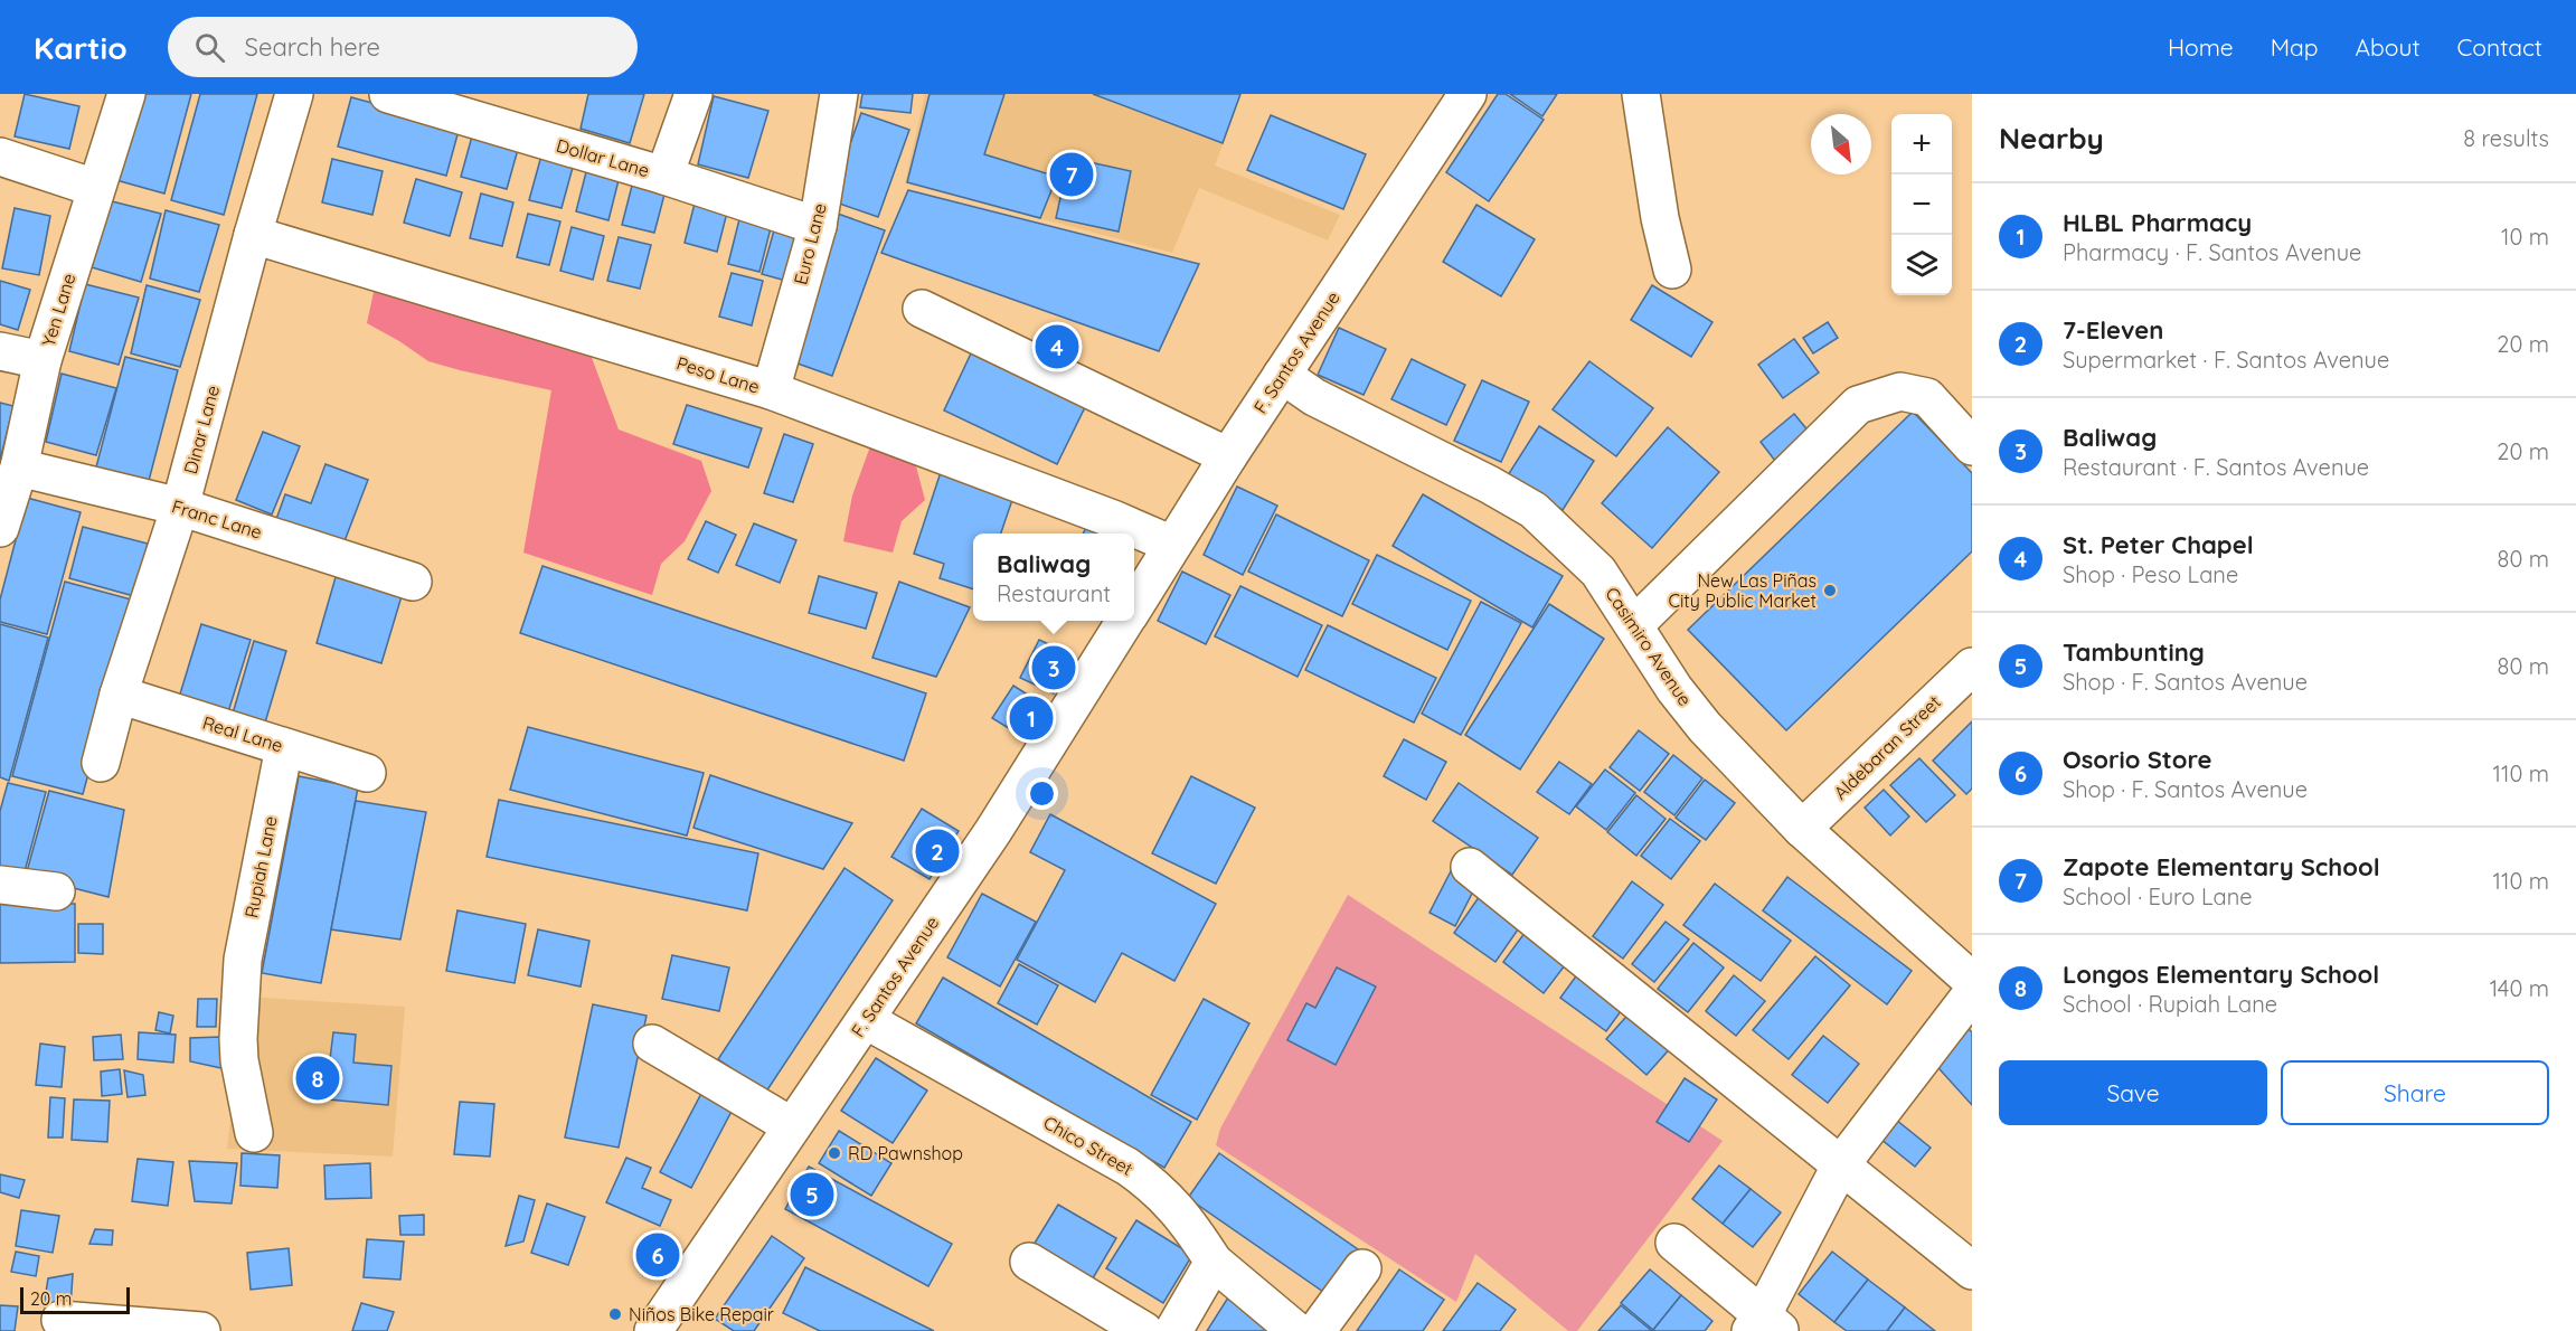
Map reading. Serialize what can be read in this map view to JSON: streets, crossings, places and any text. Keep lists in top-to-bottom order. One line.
{"streets":{"street":["Dollar Lane","Euro Lane","Yen Lane","F. Santos Avenue","Peso Lane","Dinar Lane","Franc Lane","Casimiro Avenue","Real Lane","Aldebaran Street","Rupiah Lane","Chico Street"]},"crossings":[["Dollar Lane","Euro Lane"],["Euro Lane","Peso Lane"],["Yen Lane","Franc Lane"],["F. Santos Avenue","Peso Lane"],["F. Santos Avenue","Casimiro Avenue"],["F. Santos Avenue","Chico Street"],["Peso Lane","Dinar Lane"],["Dinar Lane","Franc Lane"],["Dinar Lane","Real Lane"],["Casimiro Avenue","Aldebaran Street"],["Real Lane","Rupiah Lane"]],"places":["New Las Piñas City Public Market","RD Pawnshop","Niños Bike Repair"],"scale_bar":"20 m","north":"bottom right","page":{"header":"Kartio","search":"Search here","nav":["Home","Map","About","Contact"],"heading":["Nearby","8 results"],"map_buttons":["+","−"],"pins":["7","4","3","1","2","8","5","6"],"list":[{"mark":"1","name":"HLBL Pharmacy","note":"Pharmacy · F. Santos Avenue","value":"10 m"},{"mark":"2","name":"7-Eleven","note":"Supermarket · F. Santos Avenue","value":"20 m"},{"mark":"3","name":"Baliwag","note":"Restaurant · F. Santos Avenue","value":"20 m"},{"mark":"4","name":"St. Peter Chapel","note":"Shop · Peso Lane","value":"80 m"},{"mark":"5","name":"Tambunting","note":"Shop · F. Santos Avenue","value":"80 m"},{"mark":"6","name":"Osorio Store","note":"Shop · F. Santos Avenue","value":"110 m"},{"mark":"7","name":"Zapote Elementary School","note":"School · Euro Lane","value":"110 m"},{"mark":"8","name":"Longos Elementary School","note":"School · Rupiah Lane","value":"140 m"}],"popup":["Baliwag","Restaurant"],"buttons":["Save","Share"],"scale":"20 m"}}
